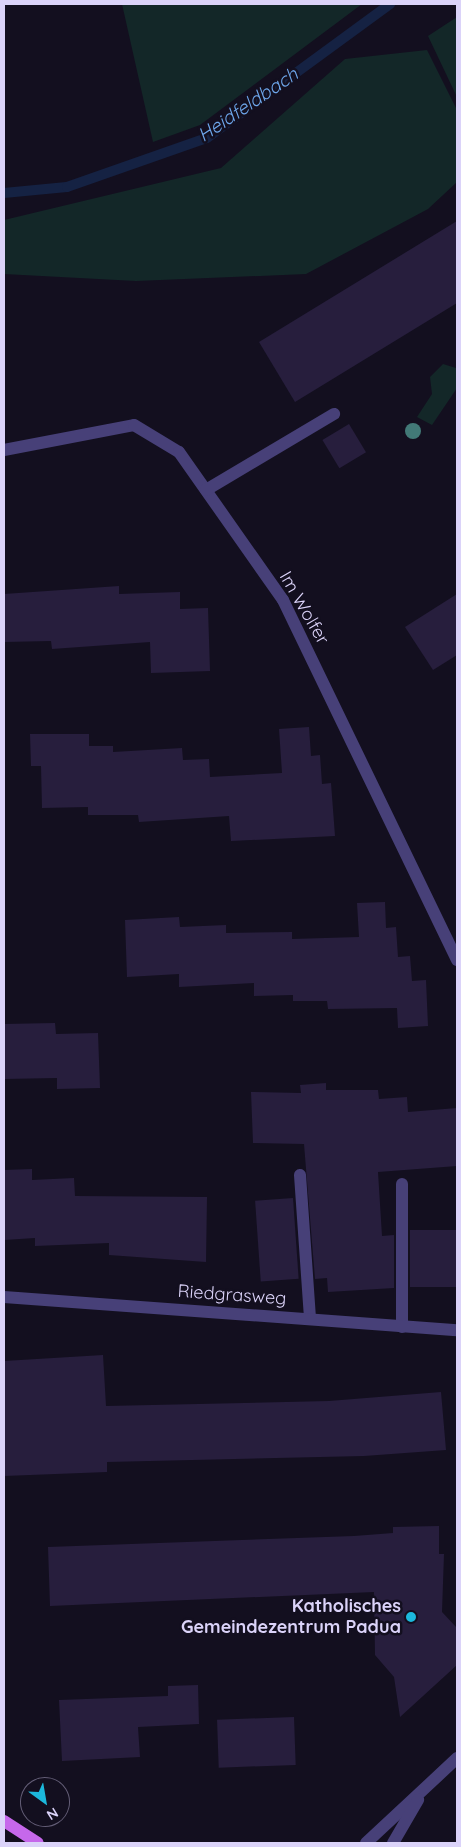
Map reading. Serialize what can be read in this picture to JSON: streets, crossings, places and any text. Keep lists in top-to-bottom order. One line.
{"streets":{"street":["Im Wolfer","Riedgrasweg"]},"water":["Heidfeldbach"],"places":["Katholisches Gemeindezentrum Padua"],"north":"bottom right"}
